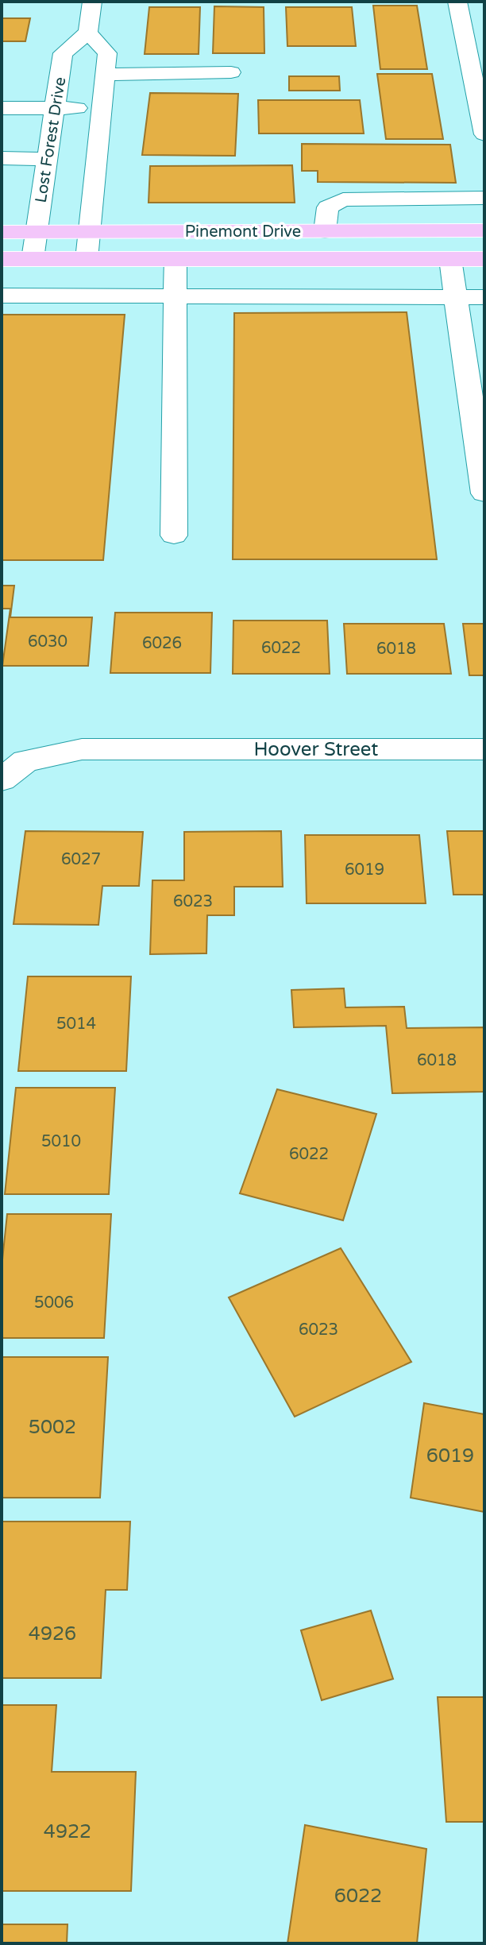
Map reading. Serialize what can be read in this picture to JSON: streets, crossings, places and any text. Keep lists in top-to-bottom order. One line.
{"streets":{"main road":["Pinemont Drive"],"street":["Lost Forest Drive","Hoover Street"]},"crossings":[["Lost Forest Drive","Pinemont Drive"]],"house_numbers":["6030","6026","6022","6018","6027","6019","6023","5014","6018","5010","6022","5006","6023","5002","6019","4926","4922","6022"]}
